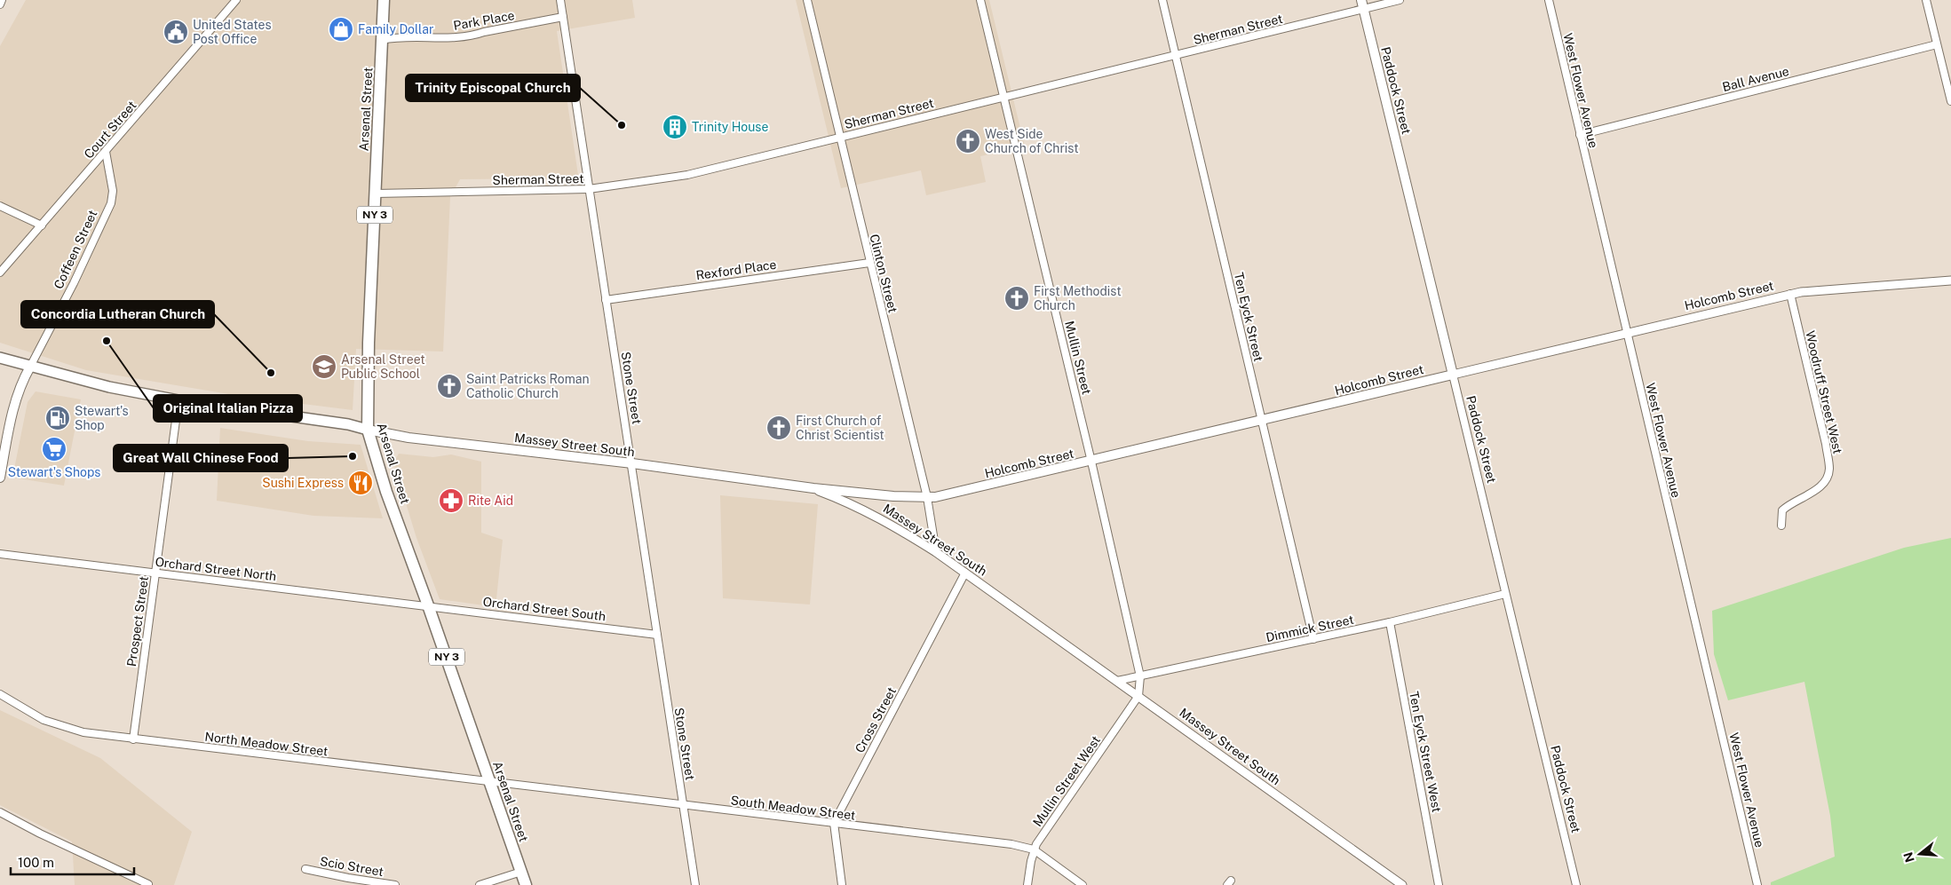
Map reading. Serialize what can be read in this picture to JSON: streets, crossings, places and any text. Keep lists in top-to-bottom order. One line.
{"streets":{"highway":["Arsenal Street","NY 3"],"main road":["Paddock Street","Coffeen Street","Holcomb Street","Massey Street South"],"street":["Park Place","Sherman Street","Ball Avenue","West Flower Avenue","Court Street","Rexford Place","Clinton Street","Ten Eyck Street","Mullin Street","Stone Street","Woodruff Street West","Orchard Street North","Orchard Street South","Prospect Street","Dimmick Street","Cross Street","North Meadow Street","Ten Eyck Street West","Mullin Street West","South Meadow Street","Scio Street"]},"crossings":[["Park Place","Arsenal Street"],["Park Place","Stone Street"],["Sherman Street","Paddock Street"],["Sherman Street","Arsenal Street"],["Sherman Street","Clinton Street"],["Sherman Street","Ten Eyck Street"],["Sherman Street","Mullin Street"],["Sherman Street","Stone Street"],["Ball Avenue","West Flower Avenue"],["Paddock Street","Holcomb Street"],["Paddock Street","Dimmick Street"],["West Flower Avenue","Holcomb Street"],["Arsenal Street","Massey Street South"],["Arsenal Street","Orchard Street North"],["Arsenal Street","Orchard Street South"],["Arsenal Street","North Meadow Street"],["Arsenal Street","South Meadow Street"],["Court Street","Coffeen Street"],["Rexford Place","Clinton Street"],["Rexford Place","Stone Street"],["Clinton Street","Holcomb Street"],["Clinton Street","Massey Street South"],["Holcomb Street","Ten Eyck Street"],["Holcomb Street","Mullin Street"],["Holcomb Street","Woodruff Street West"],["Holcomb Street","Massey Street South"],["Ten Eyck Street","Dimmick Street"],["Mullin Street","Massey Street South"],["Mullin Street","Dimmick Street"],["Mullin Street","Mullin Street West"],["Stone Street","Massey Street South"],["Stone Street","Orchard Street South"],["Stone Street","South Meadow Street"],["Massey Street South","Dimmick Street"],["Massey Street South","Cross Street"],["Massey Street South","Mullin Street West"],["Orchard Street North","Orchard Street South"],["Orchard Street North","Prospect Street"],["Prospect Street","North Meadow Street"],["Dimmick Street","Ten Eyck Street West"],["Cross Street","South Meadow Street"],["North Meadow Street","South Meadow Street"],["Mullin Street West","South Meadow Street"]],"places":{"shop":["Family Dollar"],"public building":["United States Post Office"],"other":["Trinity Episcopal Church","Original Italian Pizza","Concordia Lutheran Church","Great Wall Chinese Food"],"building":["Trinity House"],"church":["West Side Church of Christ","First Methodist Church","Saint Patricks Roman Catholic Church","First Church of Christ Scientist"],"school or university":["Arsenal Street Public School"],"fuel station":["Stewart's Shop"],"supermarket":["Stewart's Shops"],"restaurant":["Sushi Express"],"pharmacy":["Rite Aid"]},"scale_bar":"100 m","north":"left"}
